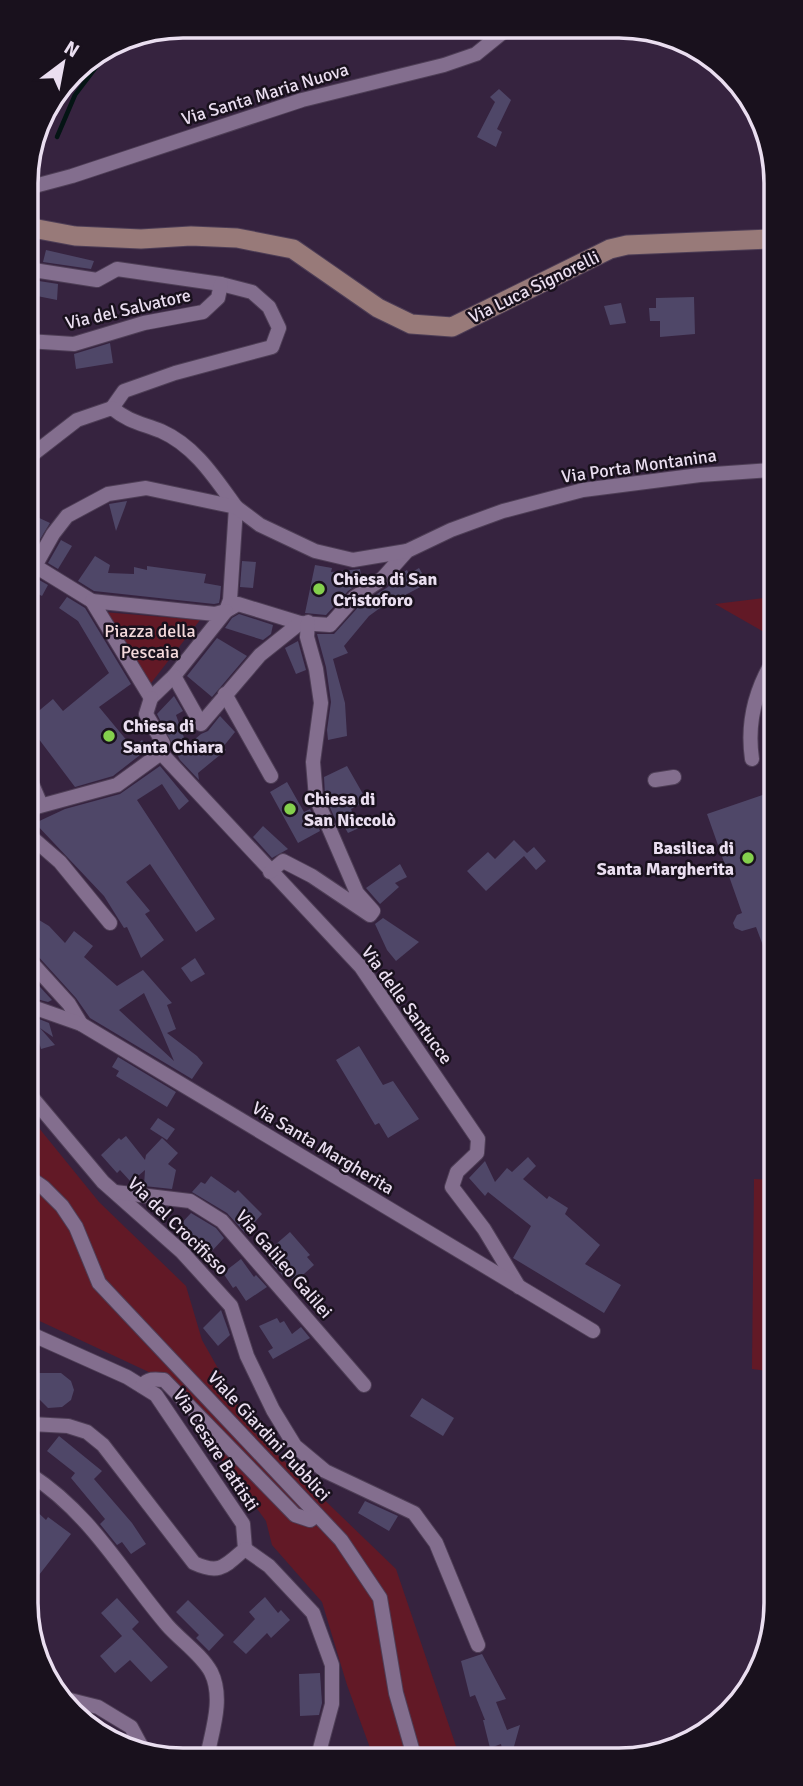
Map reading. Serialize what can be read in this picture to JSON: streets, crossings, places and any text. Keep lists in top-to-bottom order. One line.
{"streets":{"main road":["Via Luca Signorelli"],"street":["Via Santa Maria Nuova","Via del Salvatore","Via Porta Montanina","Via delle Santucce","Via Santa Margherita","Via del Crocifisso","Via Galileo Galilei","Viale Giardini Pubblici","Via Cesare Battisti"]},"crossings":[["Via delle Santucce","Via Santa Margherita"],["Via del Crocifisso","Via Galileo Galilei"]],"parks":["Piazza della Pescaia"],"places":["Chiesa di San Cristoforo","Chiesa di Santa Chiara","Chiesa di San Niccolò","Basilica di Santa Margherita"],"north":"top right"}
